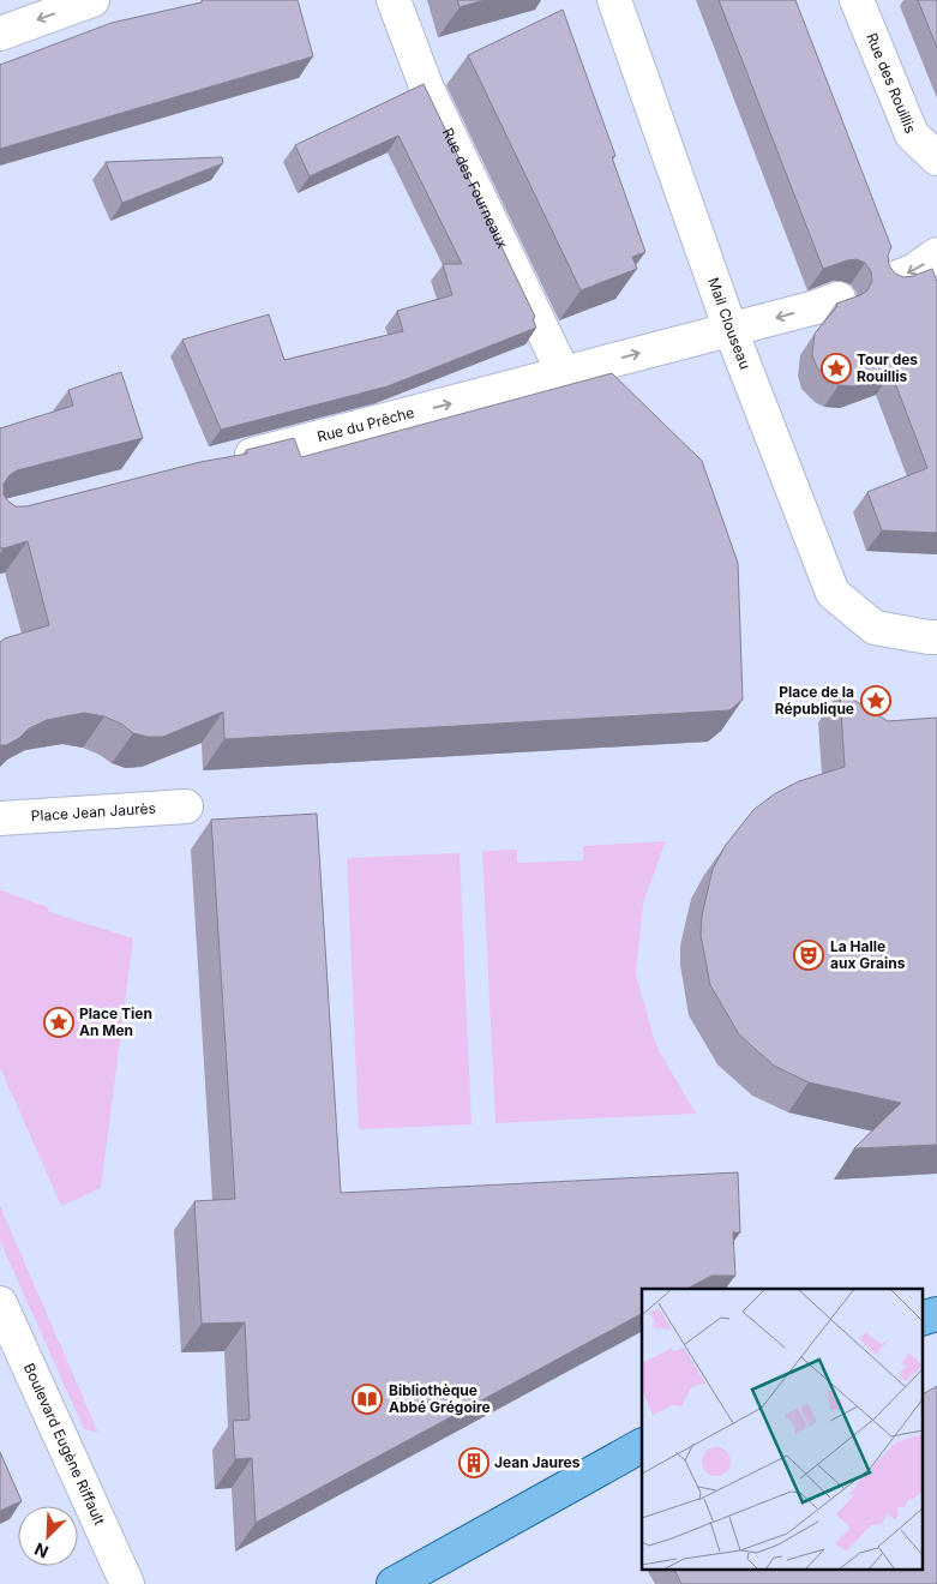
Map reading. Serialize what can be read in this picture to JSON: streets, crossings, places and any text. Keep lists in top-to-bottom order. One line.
{"streets":{"street":["Rue des Rouillis","Rue des Fourneaux","Mail Clouseau","Rue du Prêche","Place Jean Jaurès","Boulevard Eugène Riffault"]},"crossings":[["Rue des Fourneaux","Rue du Prêche"],["Mail Clouseau","Rue du Prêche"]],"places":{"place":["Tour des Rouillis","Place de la République","Place Tien An Men"],"theatre":["La Halle aux Grains"],"library":["Bibliothèque Abbé Grégoire"],"building":["Jean Jaures"]},"north":"bottom left"}
